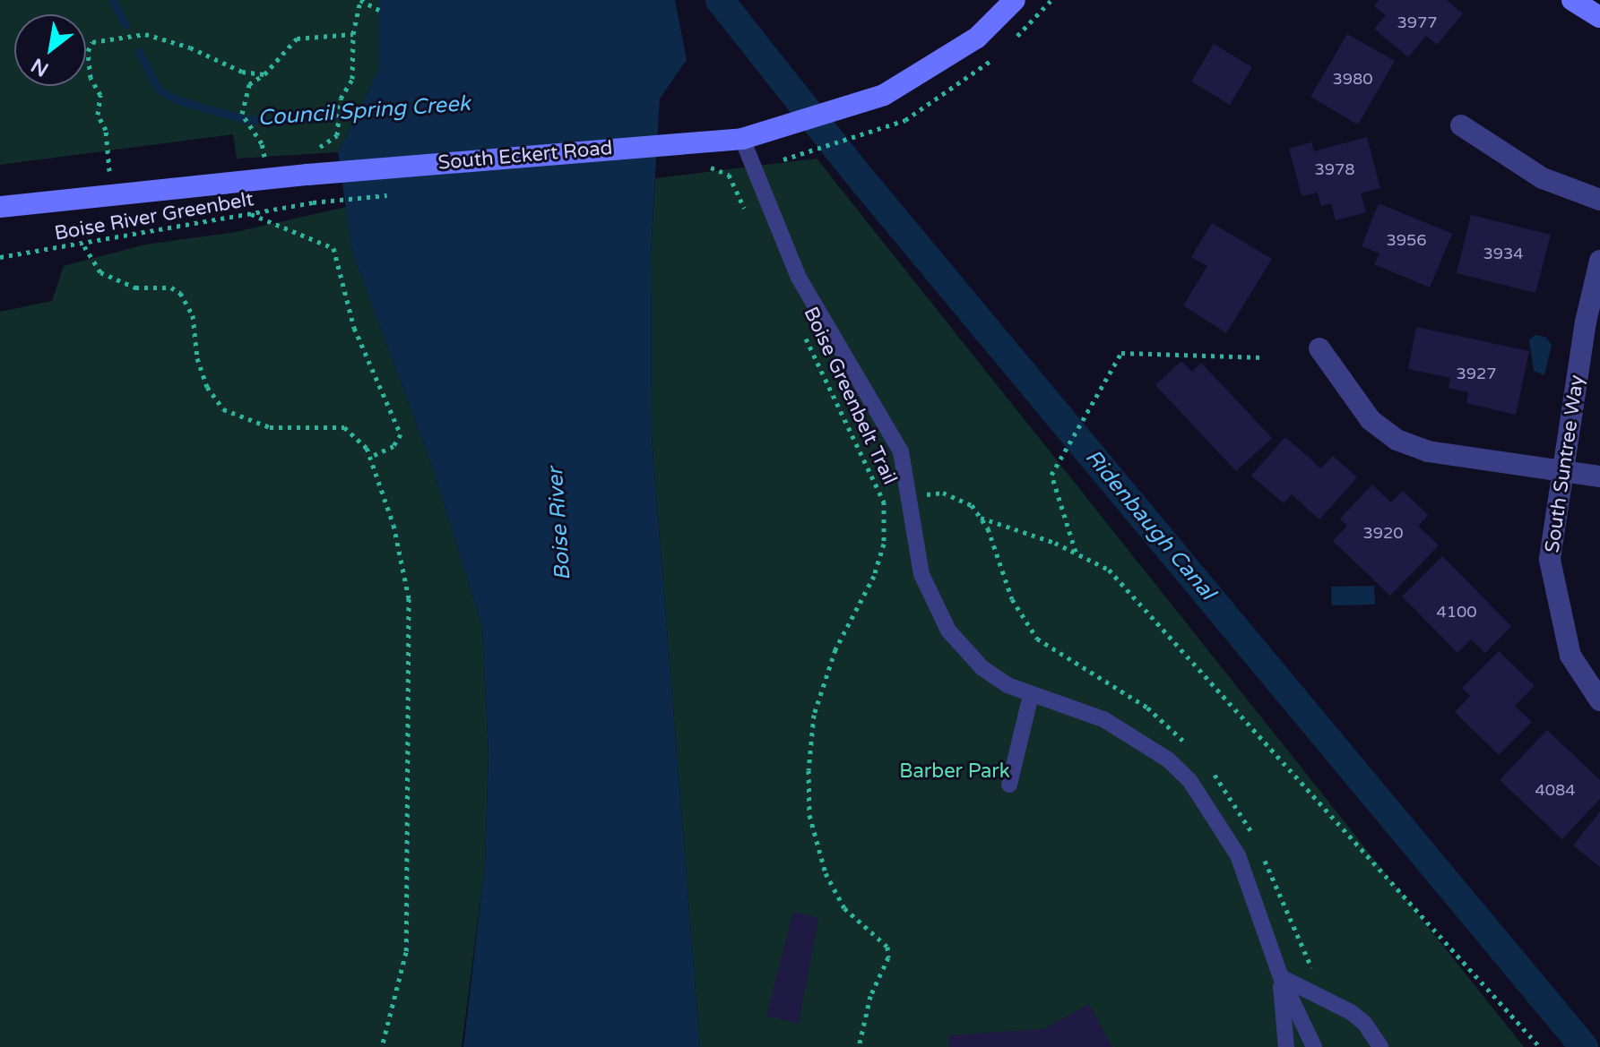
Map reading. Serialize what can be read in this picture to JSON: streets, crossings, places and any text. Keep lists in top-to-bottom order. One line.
{"streets":{"street":["South Eckert Road","South Suntree Way"],"path":["Boise River Greenbelt","Boise Greenbelt Trail"]},"water":["Council Spring Creek","Boise River","Ridenbaugh Canal"],"parks":["Barber Park"],"house_numbers":["3977","3980","3978","3956","3934","3927","3920","4100","4084"],"north":"bottom left"}
